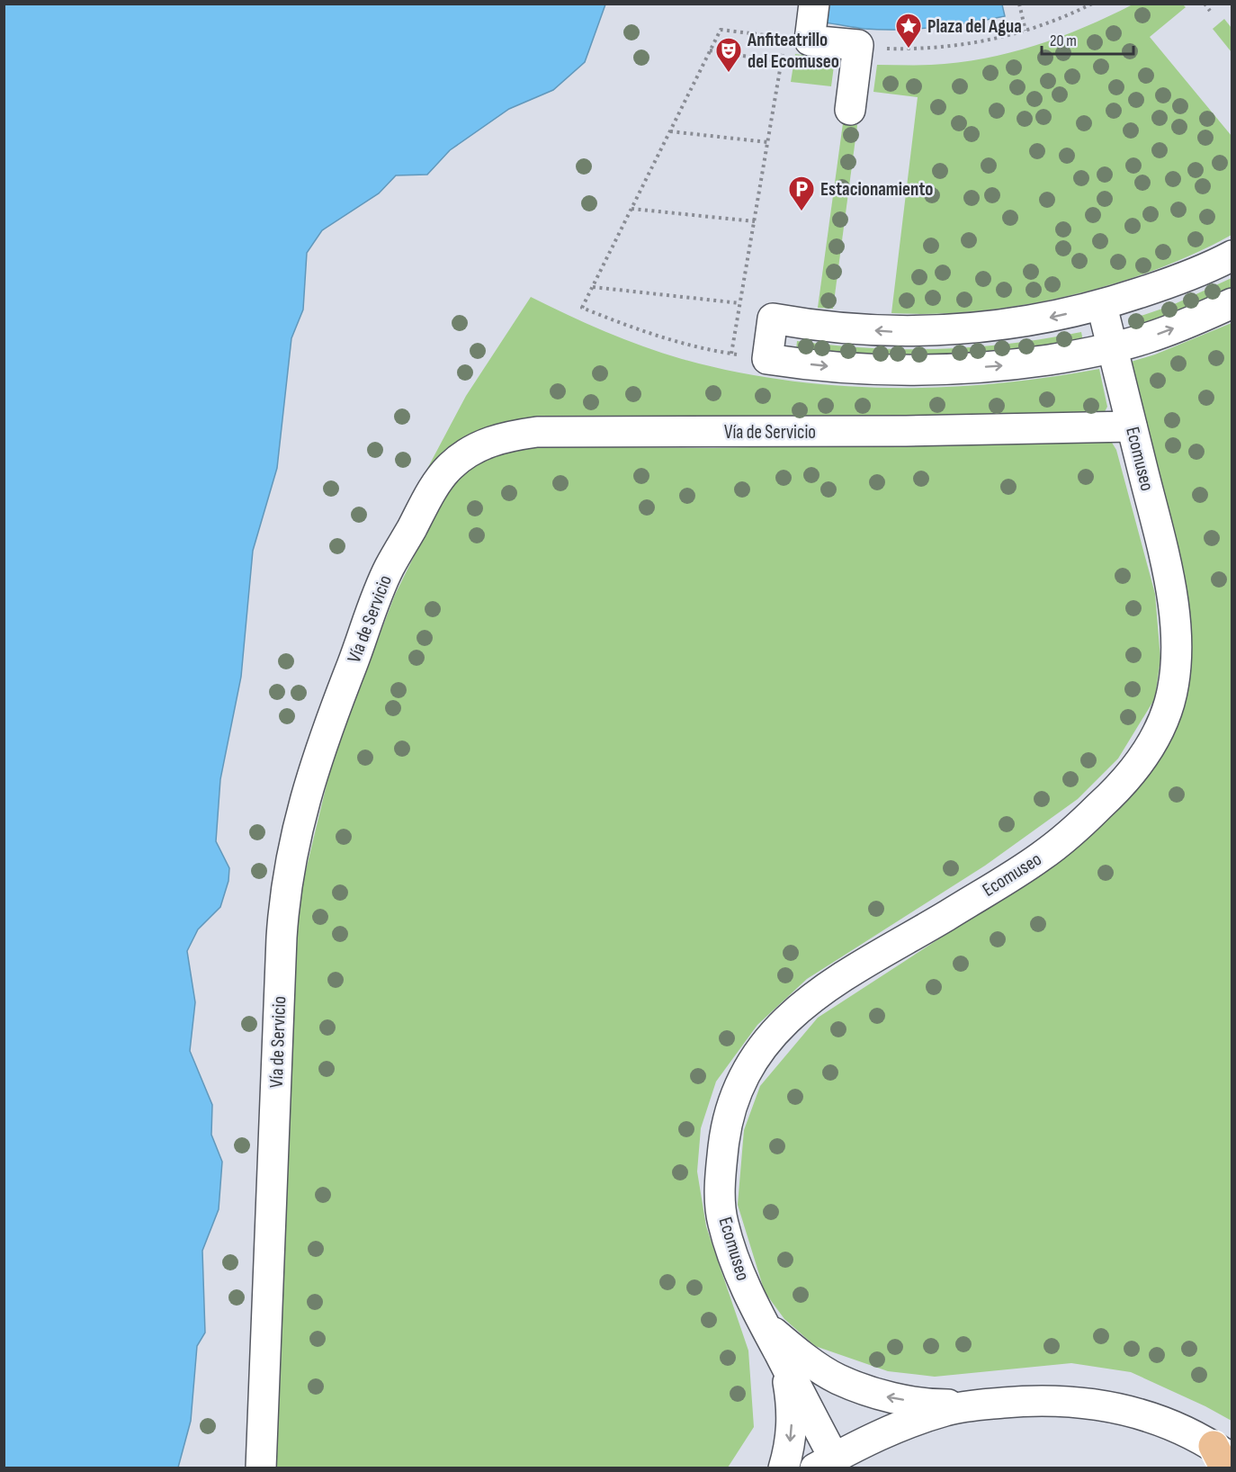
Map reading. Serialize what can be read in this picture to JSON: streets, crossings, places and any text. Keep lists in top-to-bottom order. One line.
{"streets":{"street":["Vía de Servicio","Ecomuseo"]},"crossings":[["Vía de Servicio","Ecomuseo"]],"places":{"place":["Plaza del Agua"],"theatre":["Anfiteatrillo del Ecomuseo"],"parking":["Estacionamiento"]},"scale_bar":"20 m"}
